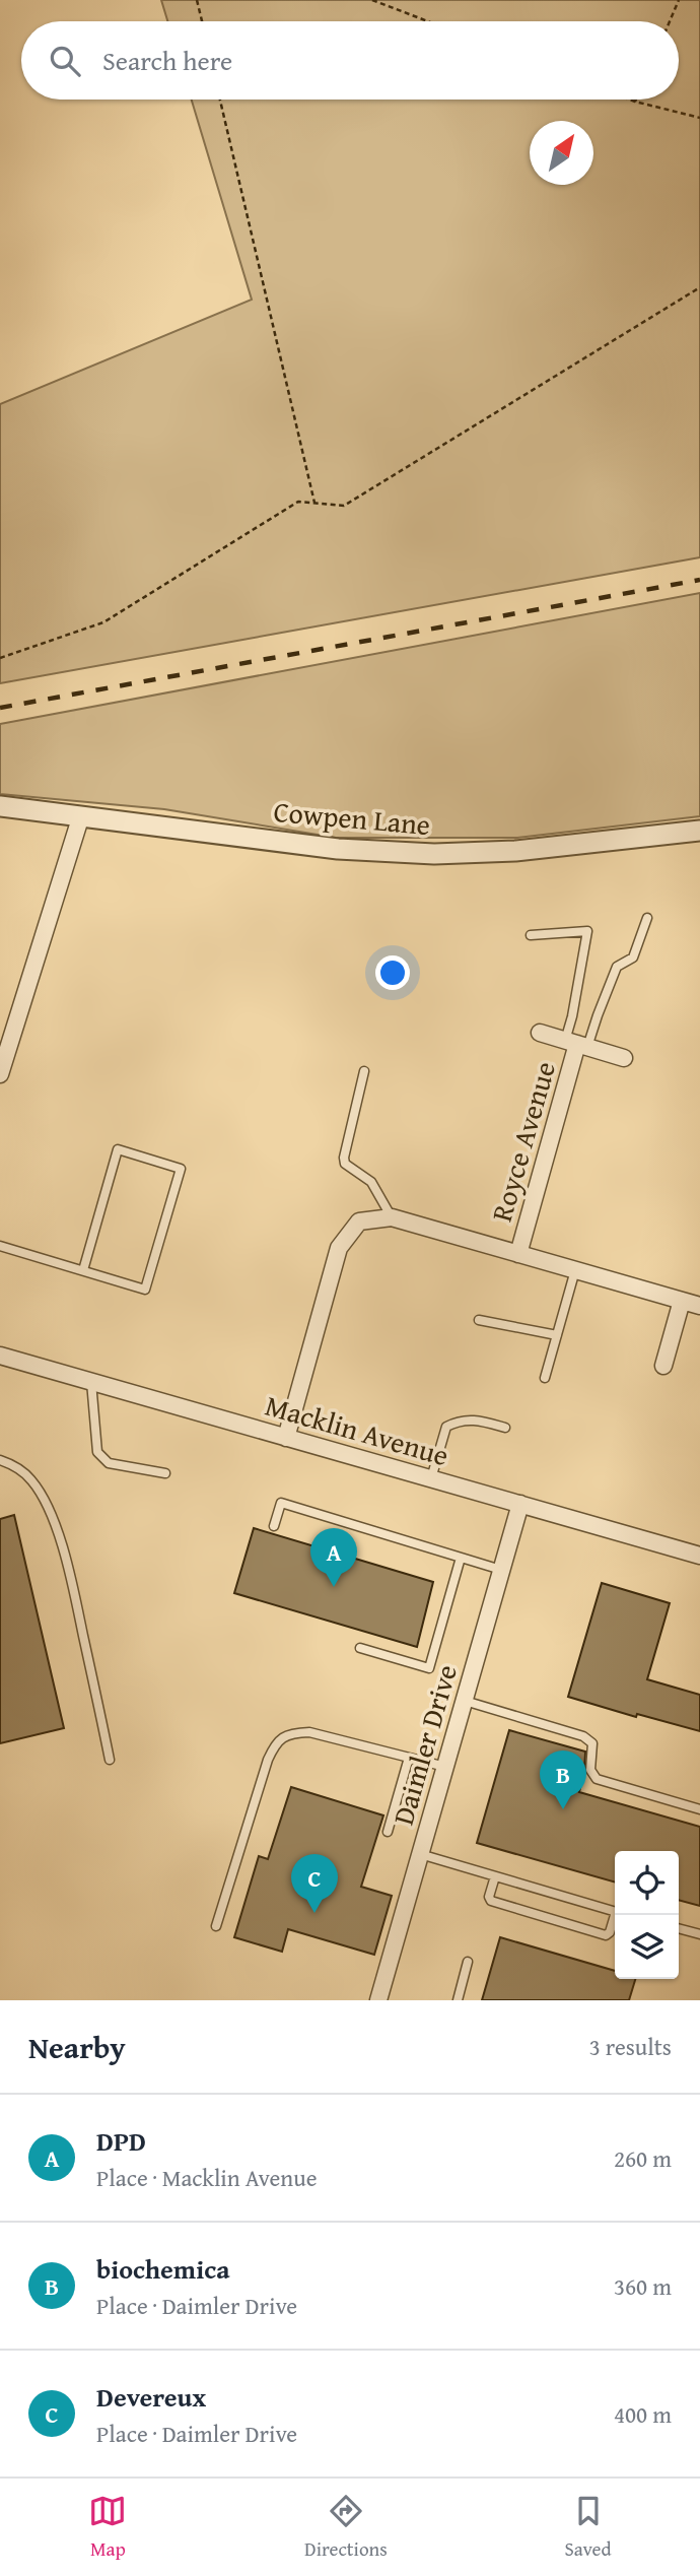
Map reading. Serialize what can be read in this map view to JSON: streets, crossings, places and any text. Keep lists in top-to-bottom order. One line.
{"streets":{"street":["Cowpen Lane","Royce Avenue","Macklin Avenue","Daimler Drive"]},"crossings":[["Royce Avenue","Macklin Avenue"],["Macklin Avenue","Daimler Drive"]],"north":"top right","page":{"search":"Search here","pins":["A","B","C"],"heading":["Nearby","3 results"],"list":[{"mark":"A","name":"DPD","note":"Place · Macklin Avenue","value":"260 m"},{"mark":"B","name":"biochemica","note":"Place · Daimler Drive","value":"360 m"},{"mark":"C","name":"Devereux","note":"Place · Daimler Drive","value":"400 m"}],"nav":["Map","Directions","Saved"]}}
